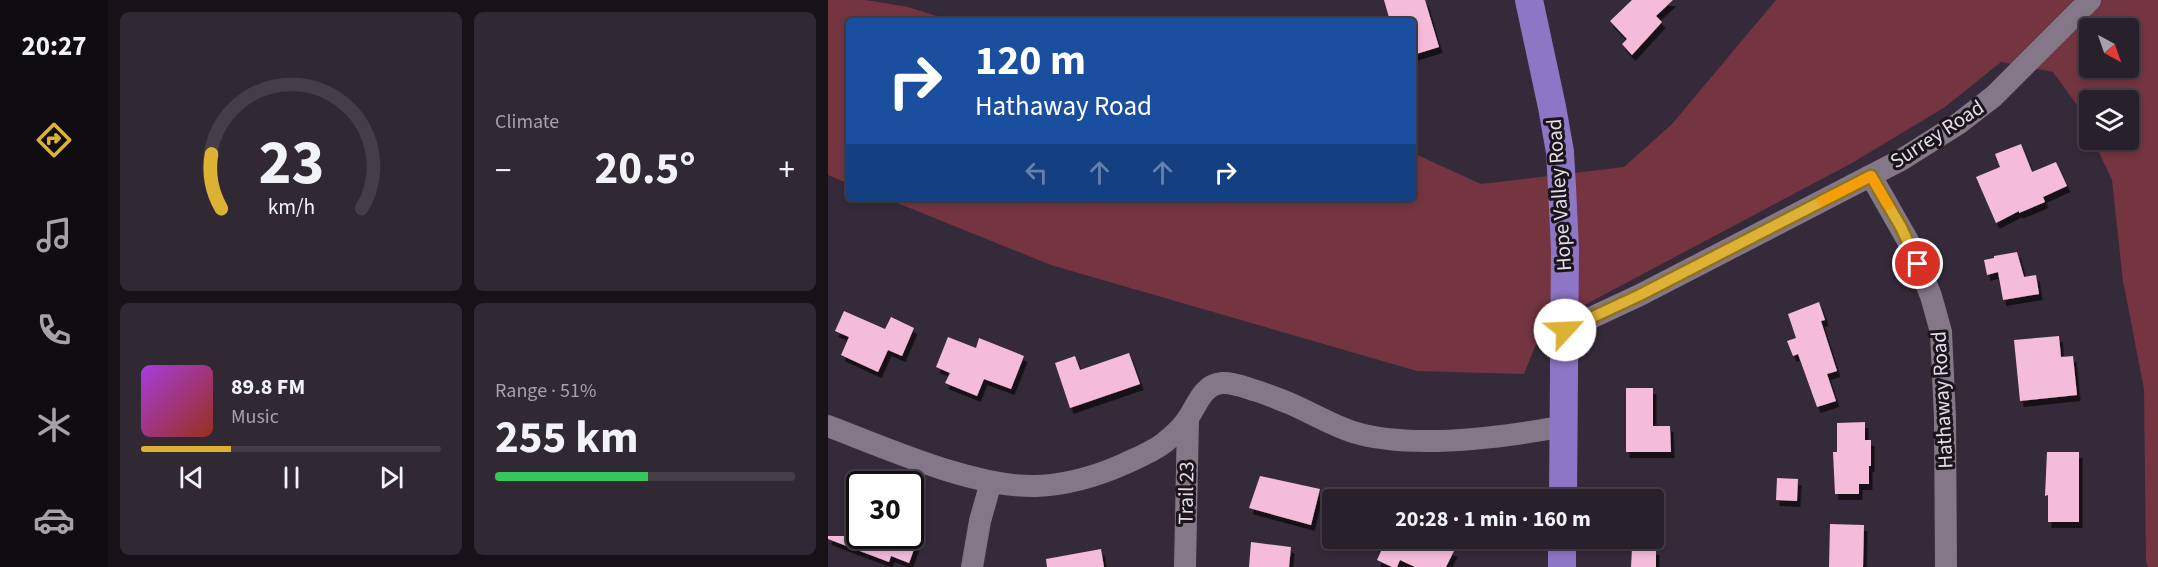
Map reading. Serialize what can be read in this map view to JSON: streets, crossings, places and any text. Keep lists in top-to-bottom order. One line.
{"streets":{"main road":["Hope Valley Road"],"street":["Surrey Road","Hathaway Road","Trail 23"]},"crossings":[["Surrey Road","Hope Valley Road"],["Surrey Road","Hathaway Road"]],"north":"bottom right","page":{"tabs":"20:27","tile":["Climate",["Range · 51%","255 km"]],"turn":["120 m","Hathaway Road"],"heat":["−","20.5°","+"],"song":["89.8 FM","Music"],"limit":"30","trip":"20:28 · 1 min · 160 m","gauge":["23","km/h"]}}
